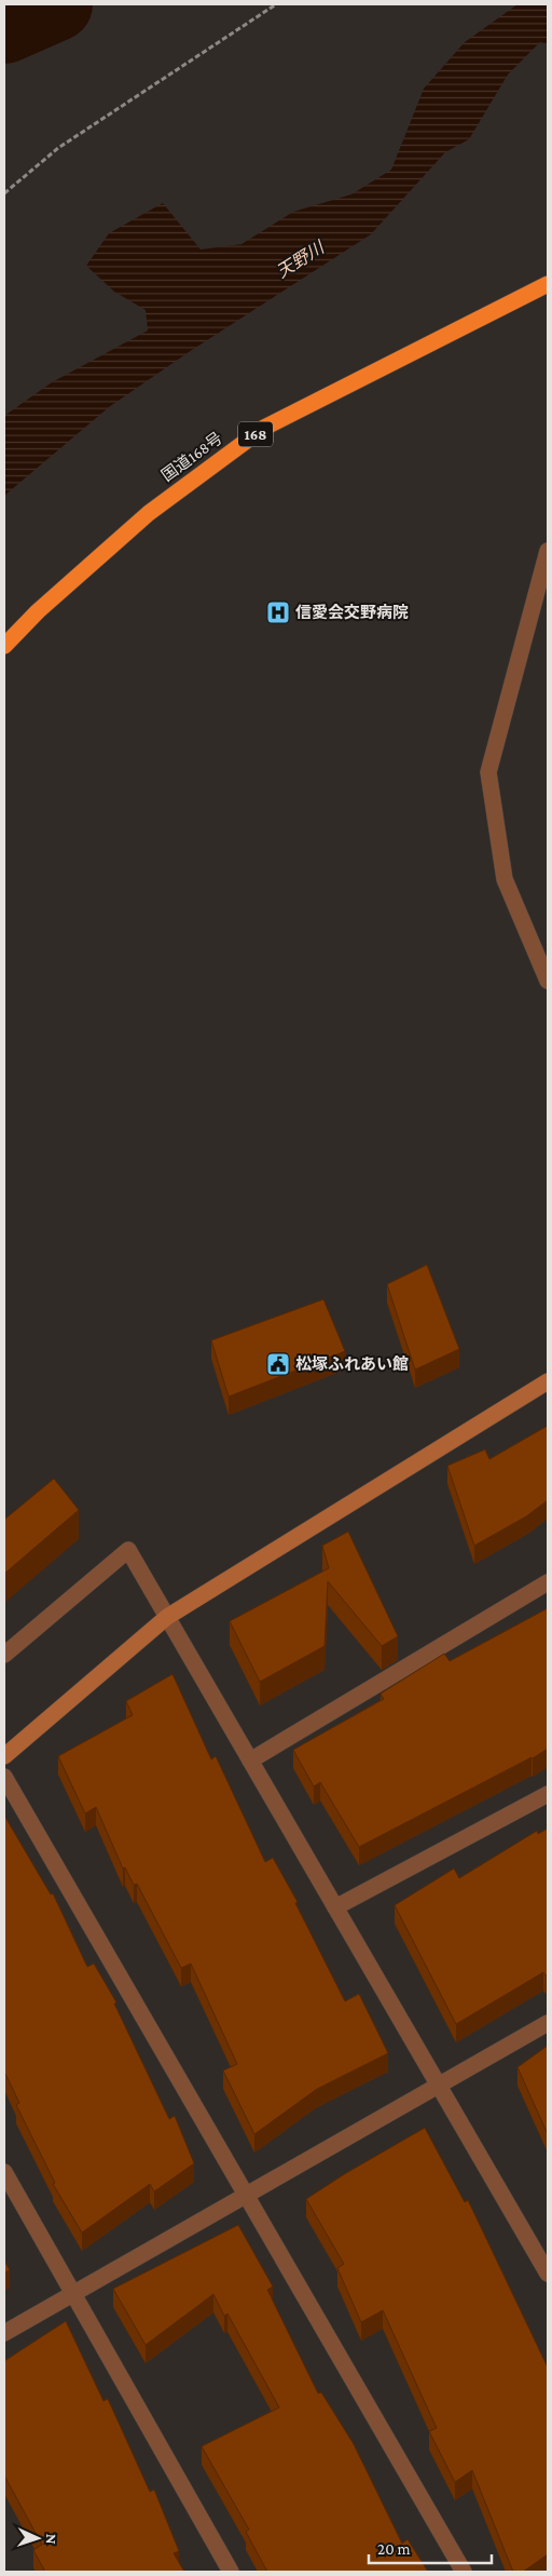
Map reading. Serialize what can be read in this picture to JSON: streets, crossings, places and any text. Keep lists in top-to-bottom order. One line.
{"streets":{"highway":["168","国道168号"]},"water":["天野川"],"places":{"hospital":["信愛会交野病院"],"public building":["松塚ふれあい館"]},"scale_bar":"20 m","north":"right"}
